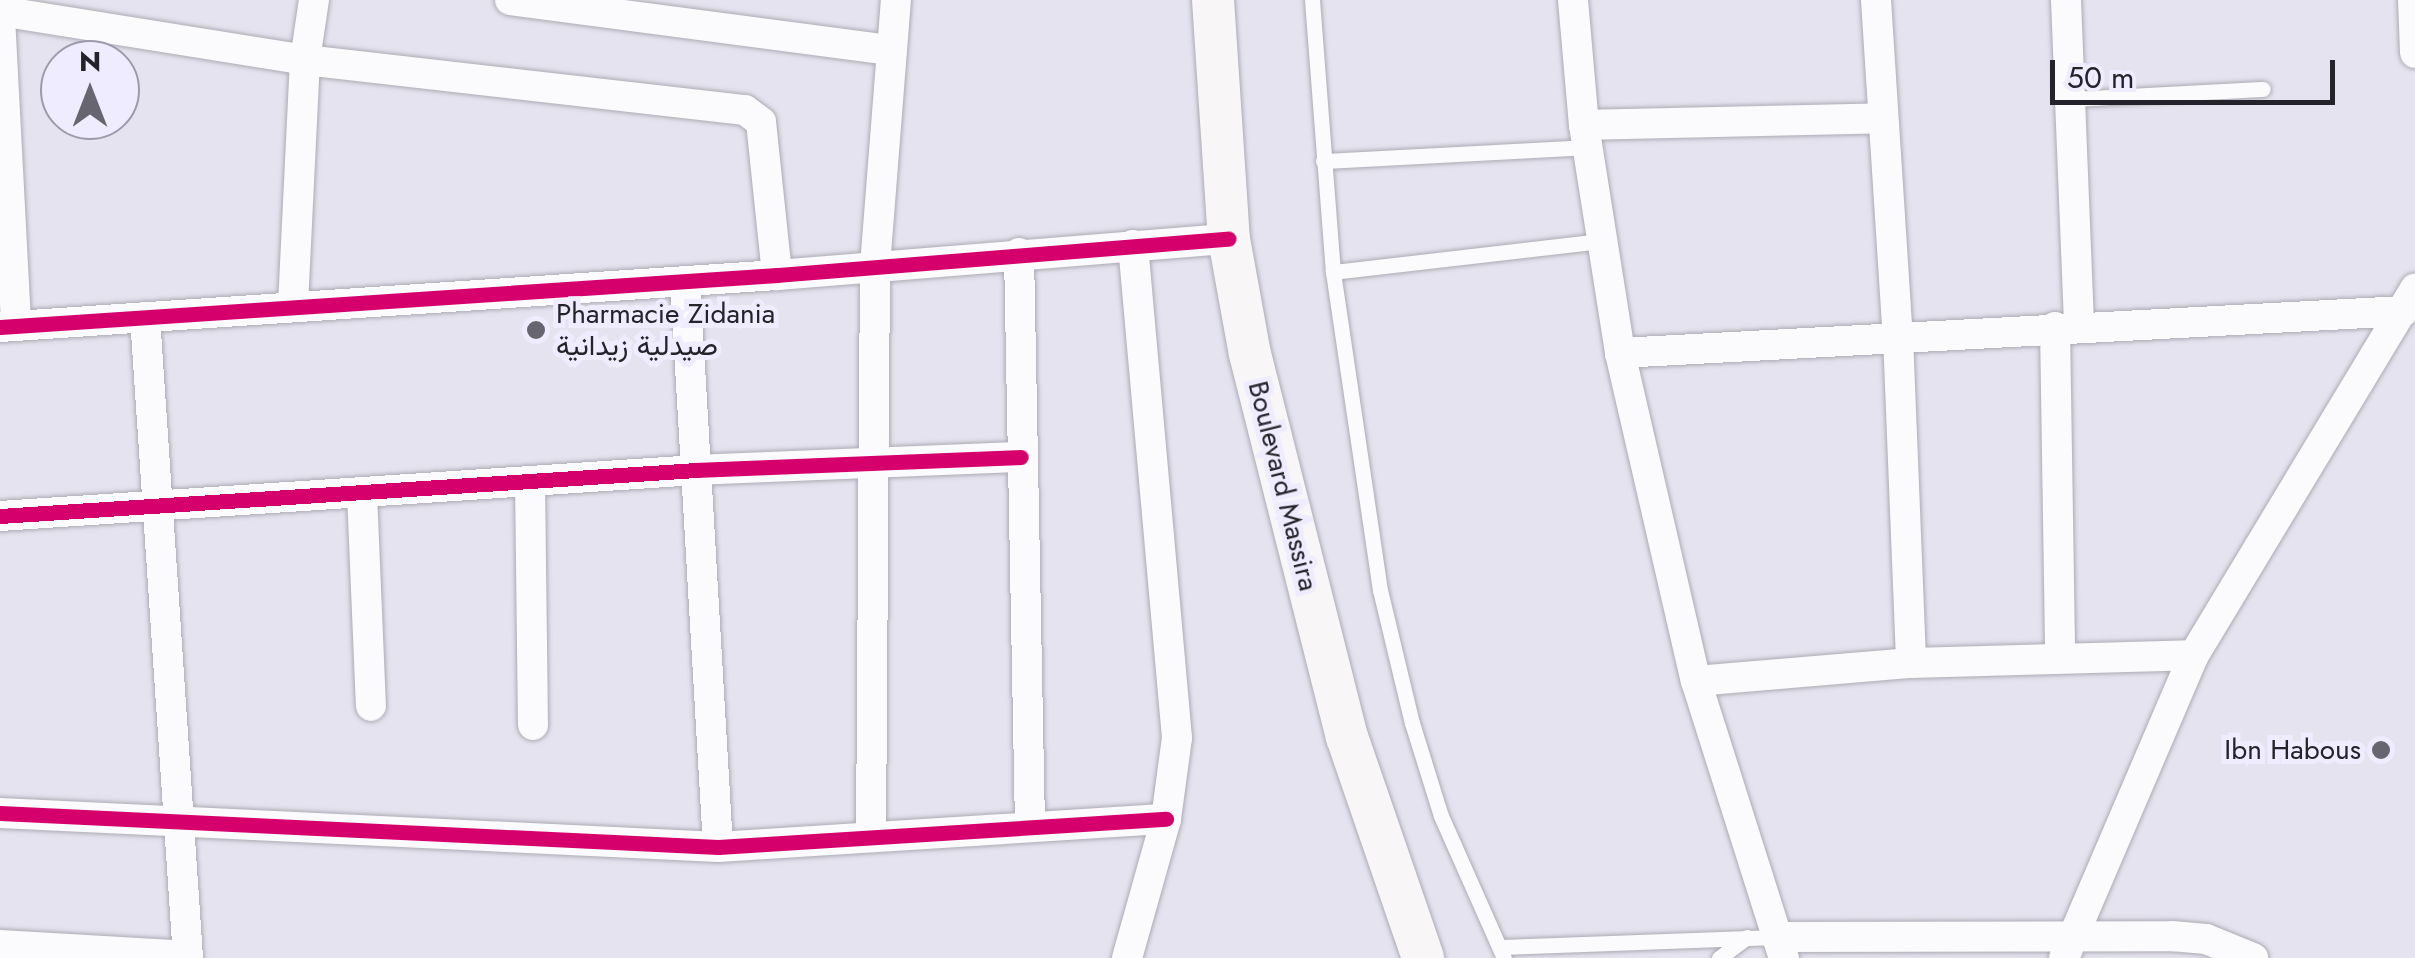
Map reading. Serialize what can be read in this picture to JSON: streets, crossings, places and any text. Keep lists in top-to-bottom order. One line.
{"streets":{"main road":["Boulevard Massira"]},"places":["Pharmacie Zidania صيدلية زيدانية","Ibn Habous"],"scale_bar":"50 m","north":"top"}
